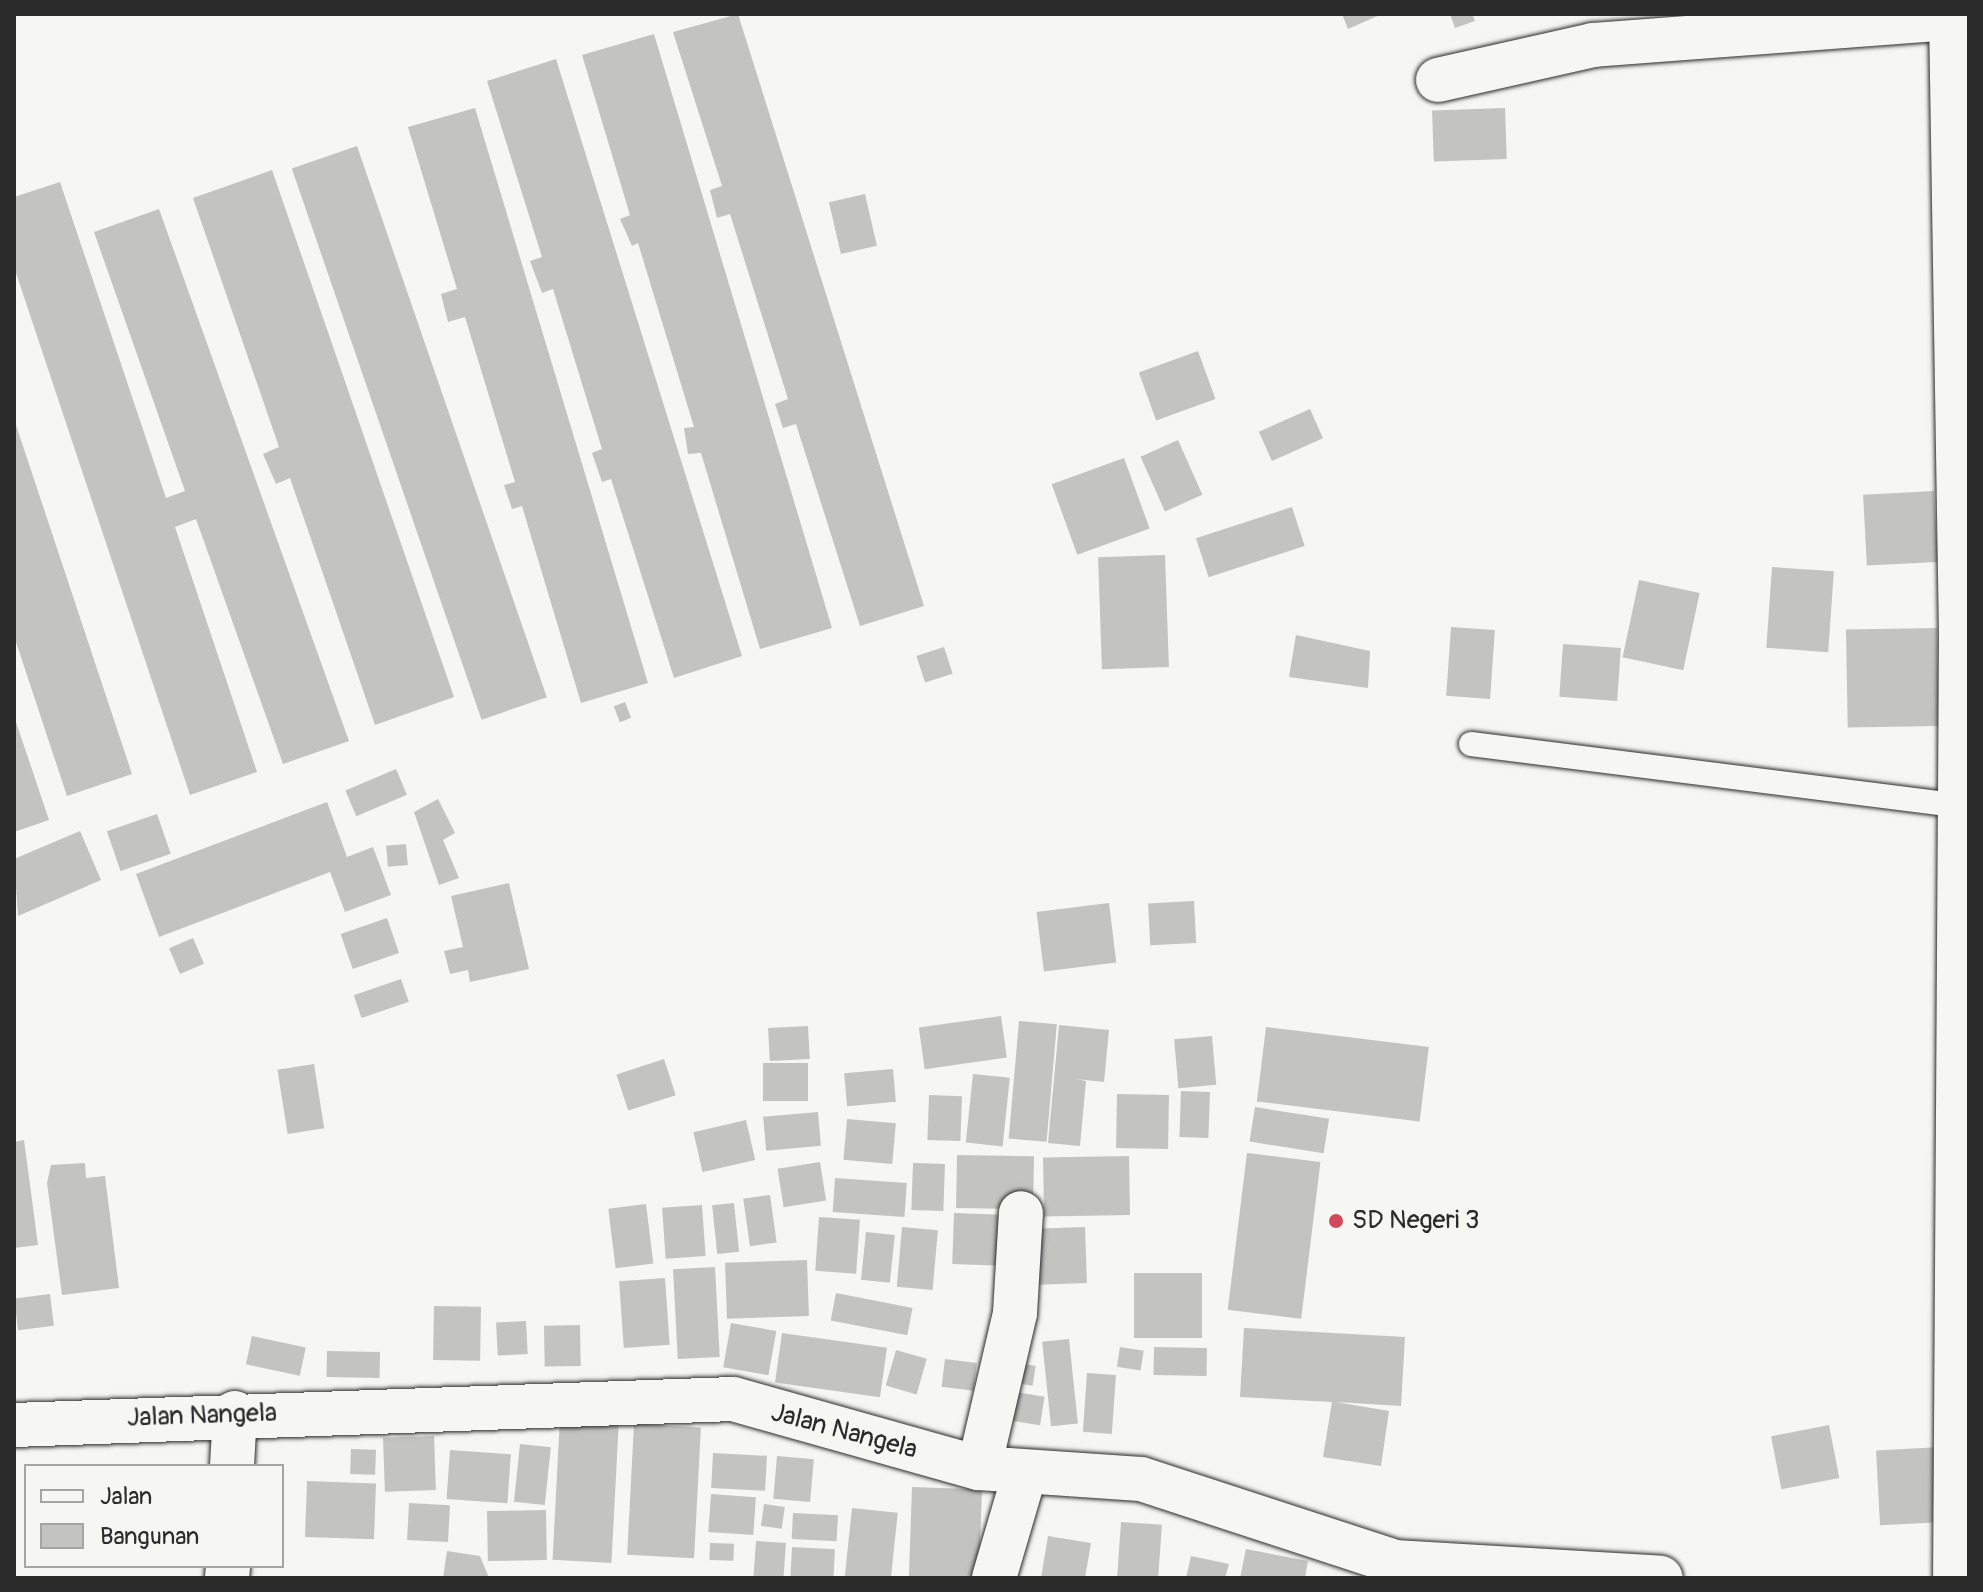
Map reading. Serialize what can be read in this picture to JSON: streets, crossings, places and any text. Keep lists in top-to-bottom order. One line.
{"streets":{"street":["Jalan Nangela"]},"places":["SD Negeri 3"],"legend":["Jalan","Bangunan"]}
